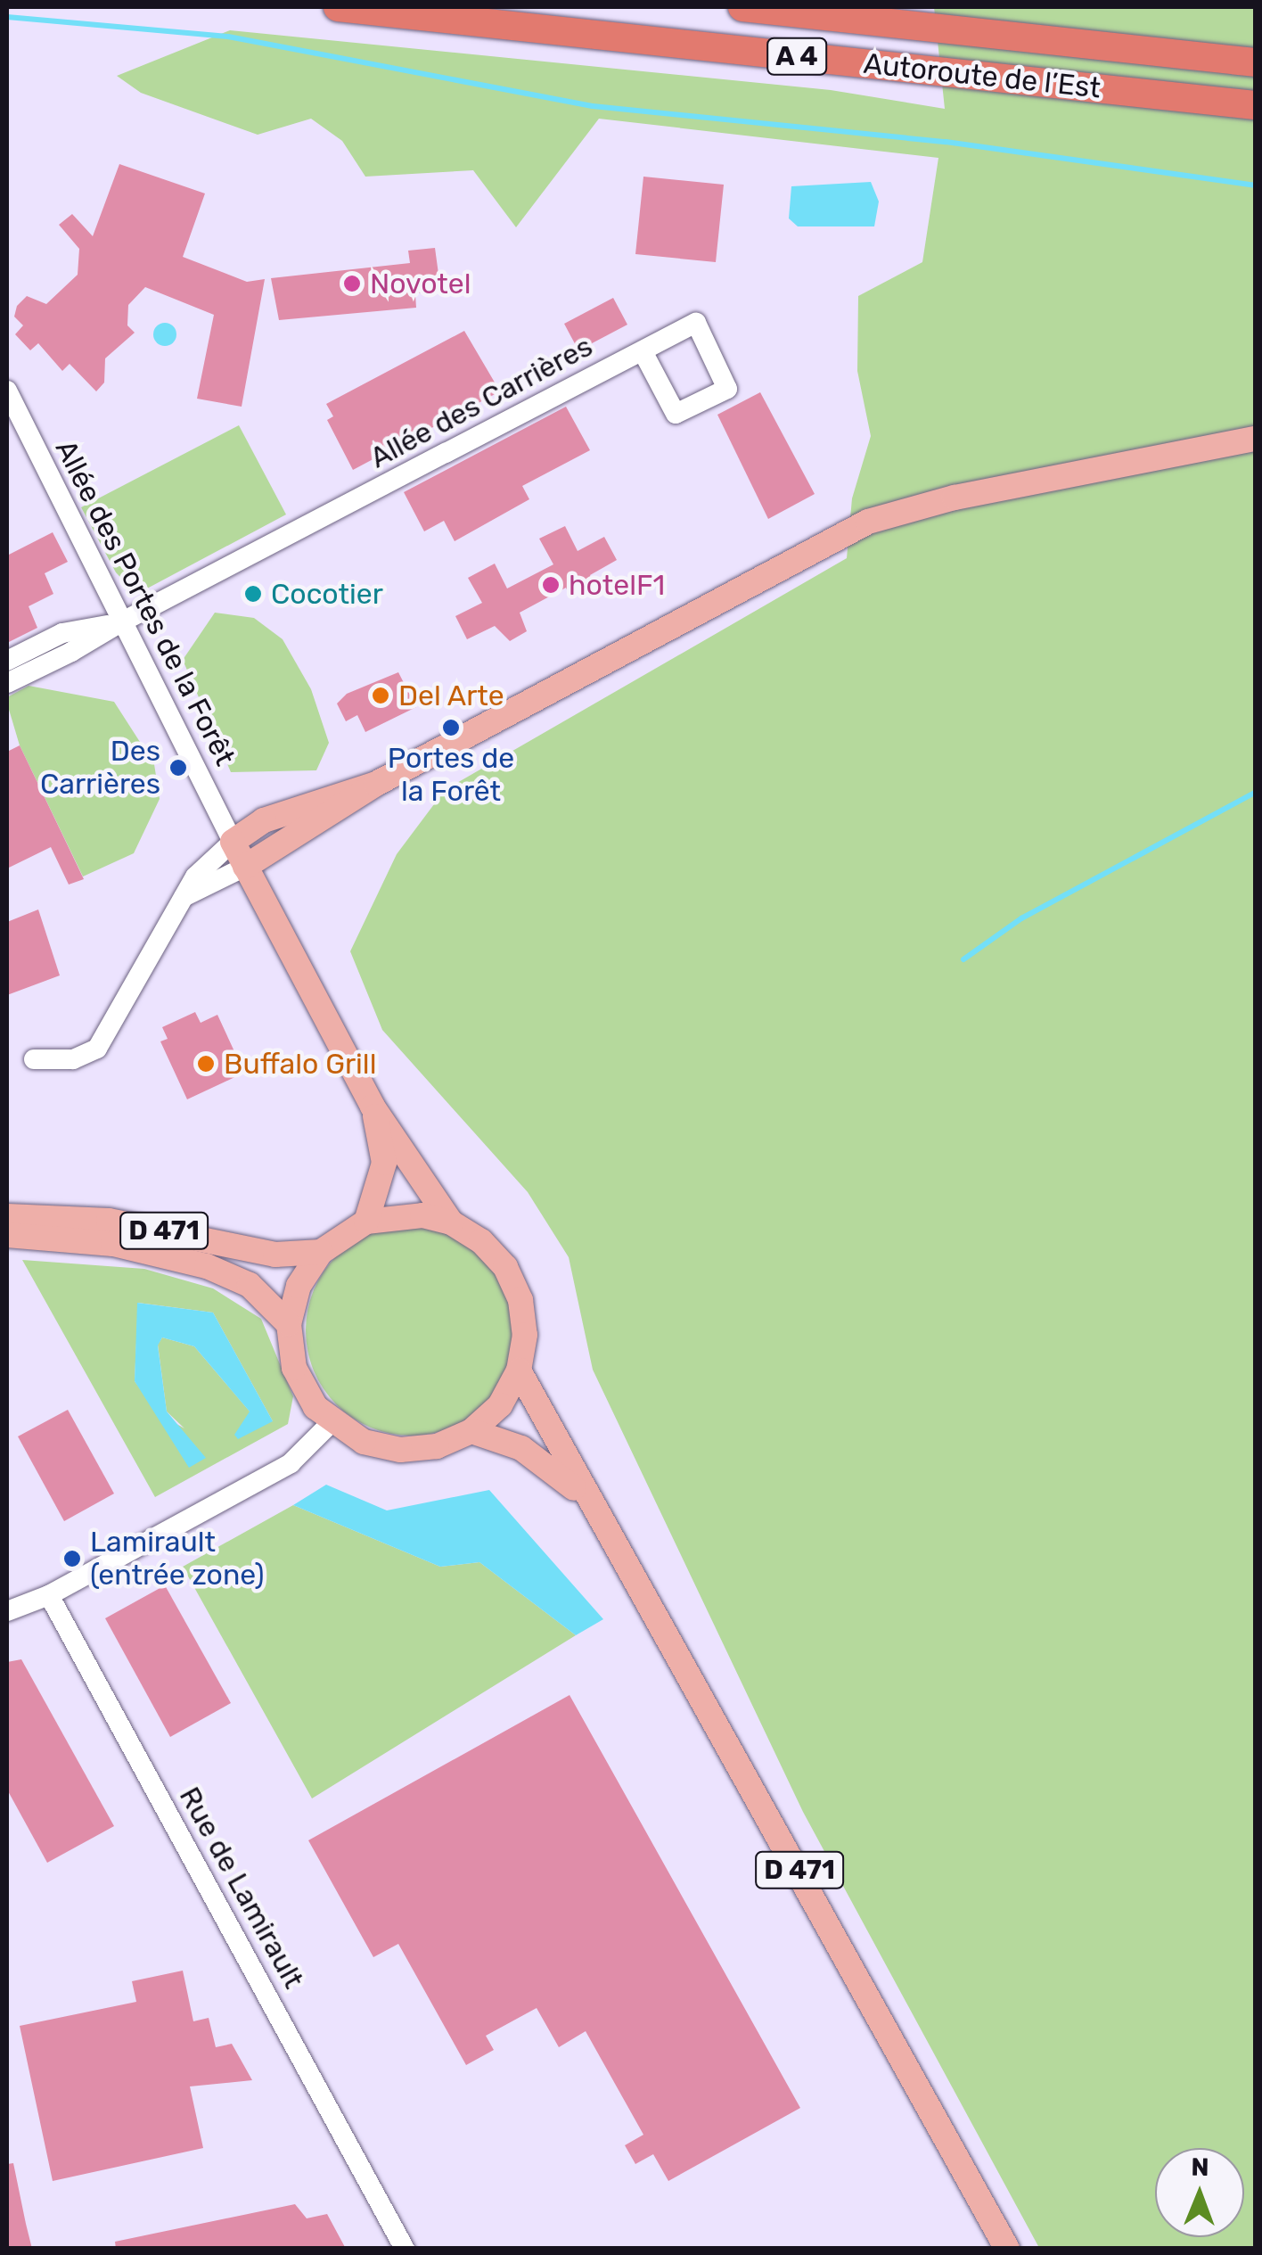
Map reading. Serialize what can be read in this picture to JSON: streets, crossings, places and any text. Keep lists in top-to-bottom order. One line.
{"streets":{"highway":["A 4","Autoroute de l’Est"],"main road":["D 471"],"street":["Allée des Carrières","Allée des Portes de la Forêt","Rue de Lamirault"]},"crossings":[["Allée des Carrières","Allée des Portes de la Forêt"]],"places":["Novotel","hotelF1","Cocotier","Del Arte","Portes de la Forêt","Des Carrières","Buffalo Grill","Lamirault (entrée zone)"],"north":"top"}
